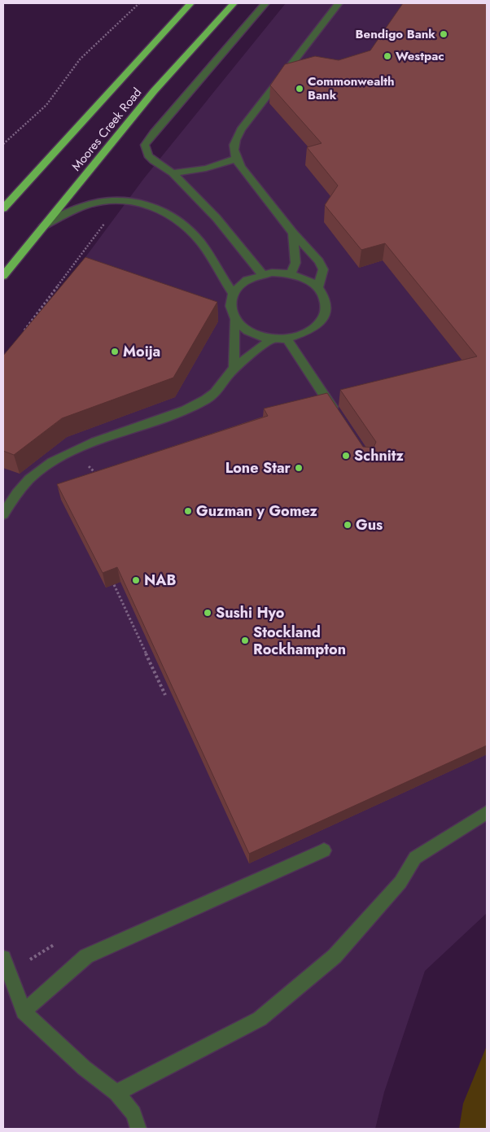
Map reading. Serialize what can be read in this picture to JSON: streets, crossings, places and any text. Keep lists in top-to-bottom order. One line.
{"streets":{"highway":["Moores Creek Road"]},"places":["Bendigo Bank","Westpac","Commonwealth Bank","Moija","Schnitz","Lone Star","Guzman y Gomez","Gus","NAB","Sushi Hyo","Stockland Rockhampton"]}
